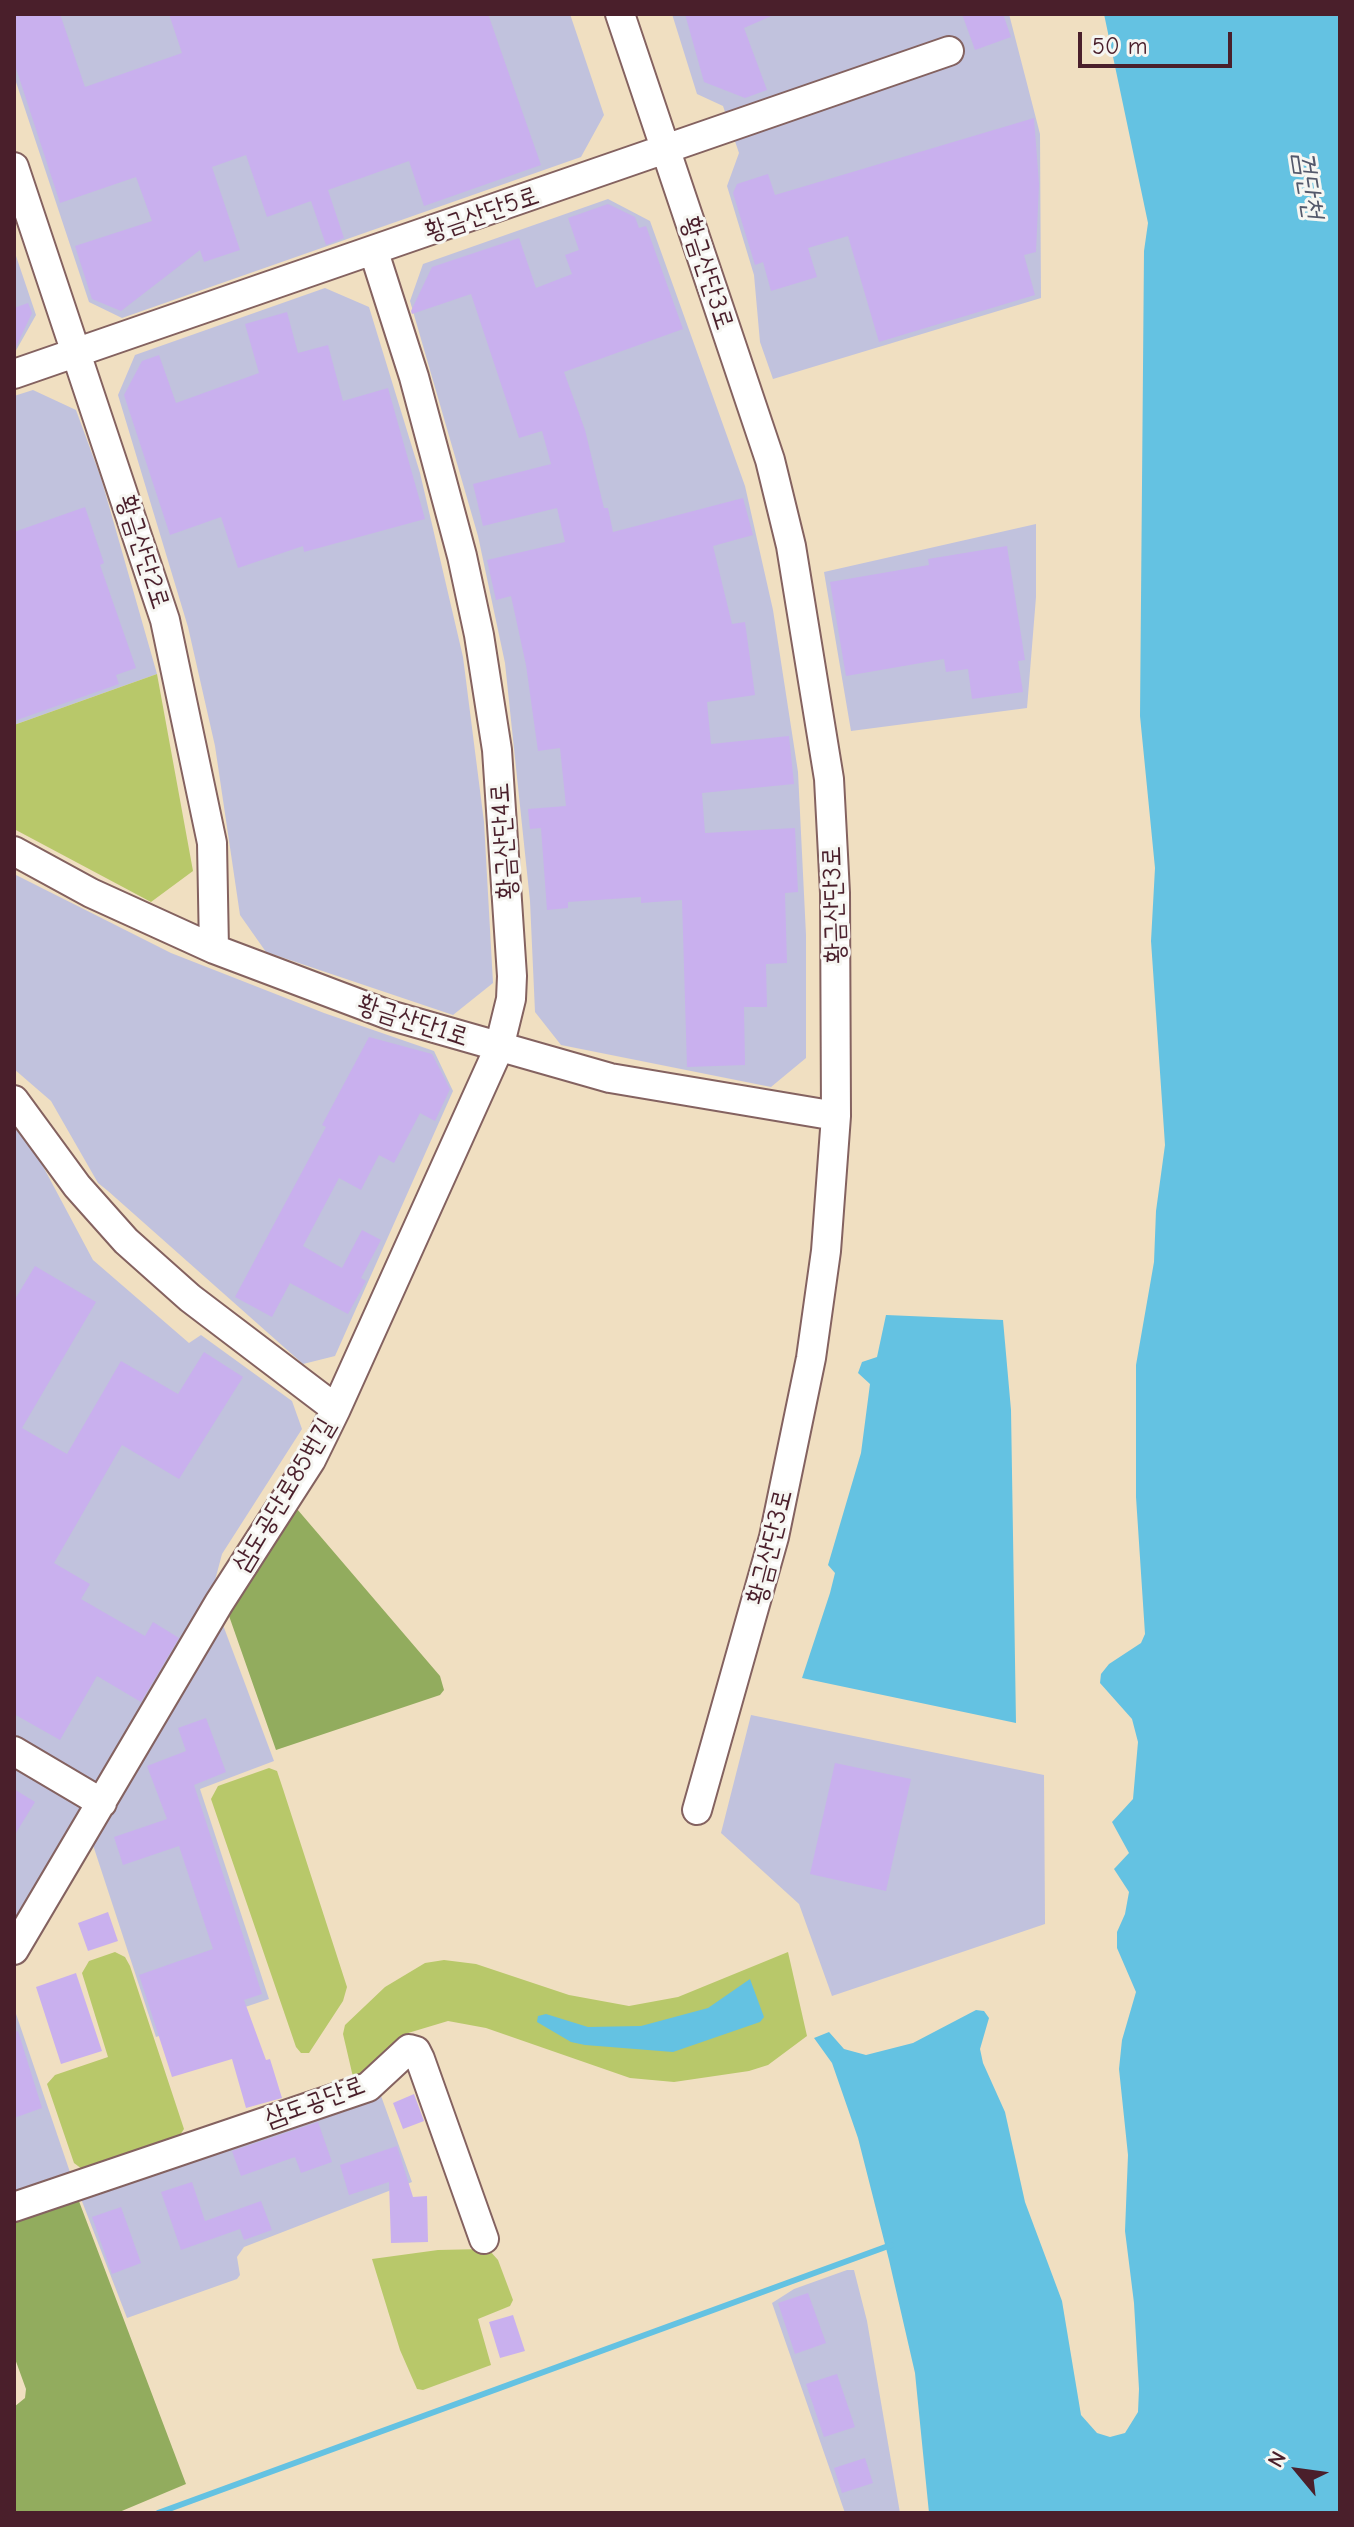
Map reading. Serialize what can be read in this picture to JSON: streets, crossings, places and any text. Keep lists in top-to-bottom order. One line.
{"streets":{"street":["황금산단5로","황금산단3로","황금산단2로","황금산단4로","황금산단1로","삼도공단로85번길","삼도공단로"]},"crossings":[["황금산단5로","황금산단3로"],["황금산단5로","황금산단2로"],["황금산단5로","황금산단4로"],["황금산단3로","황금산단1로"],["황금산단2로","황금산단1로"],["황금산단4로","황금산단1로"],["황금산단4로","삼도공단로85번길"]],"water":["검단천"],"scale_bar":"50 m","north":"top left"}
